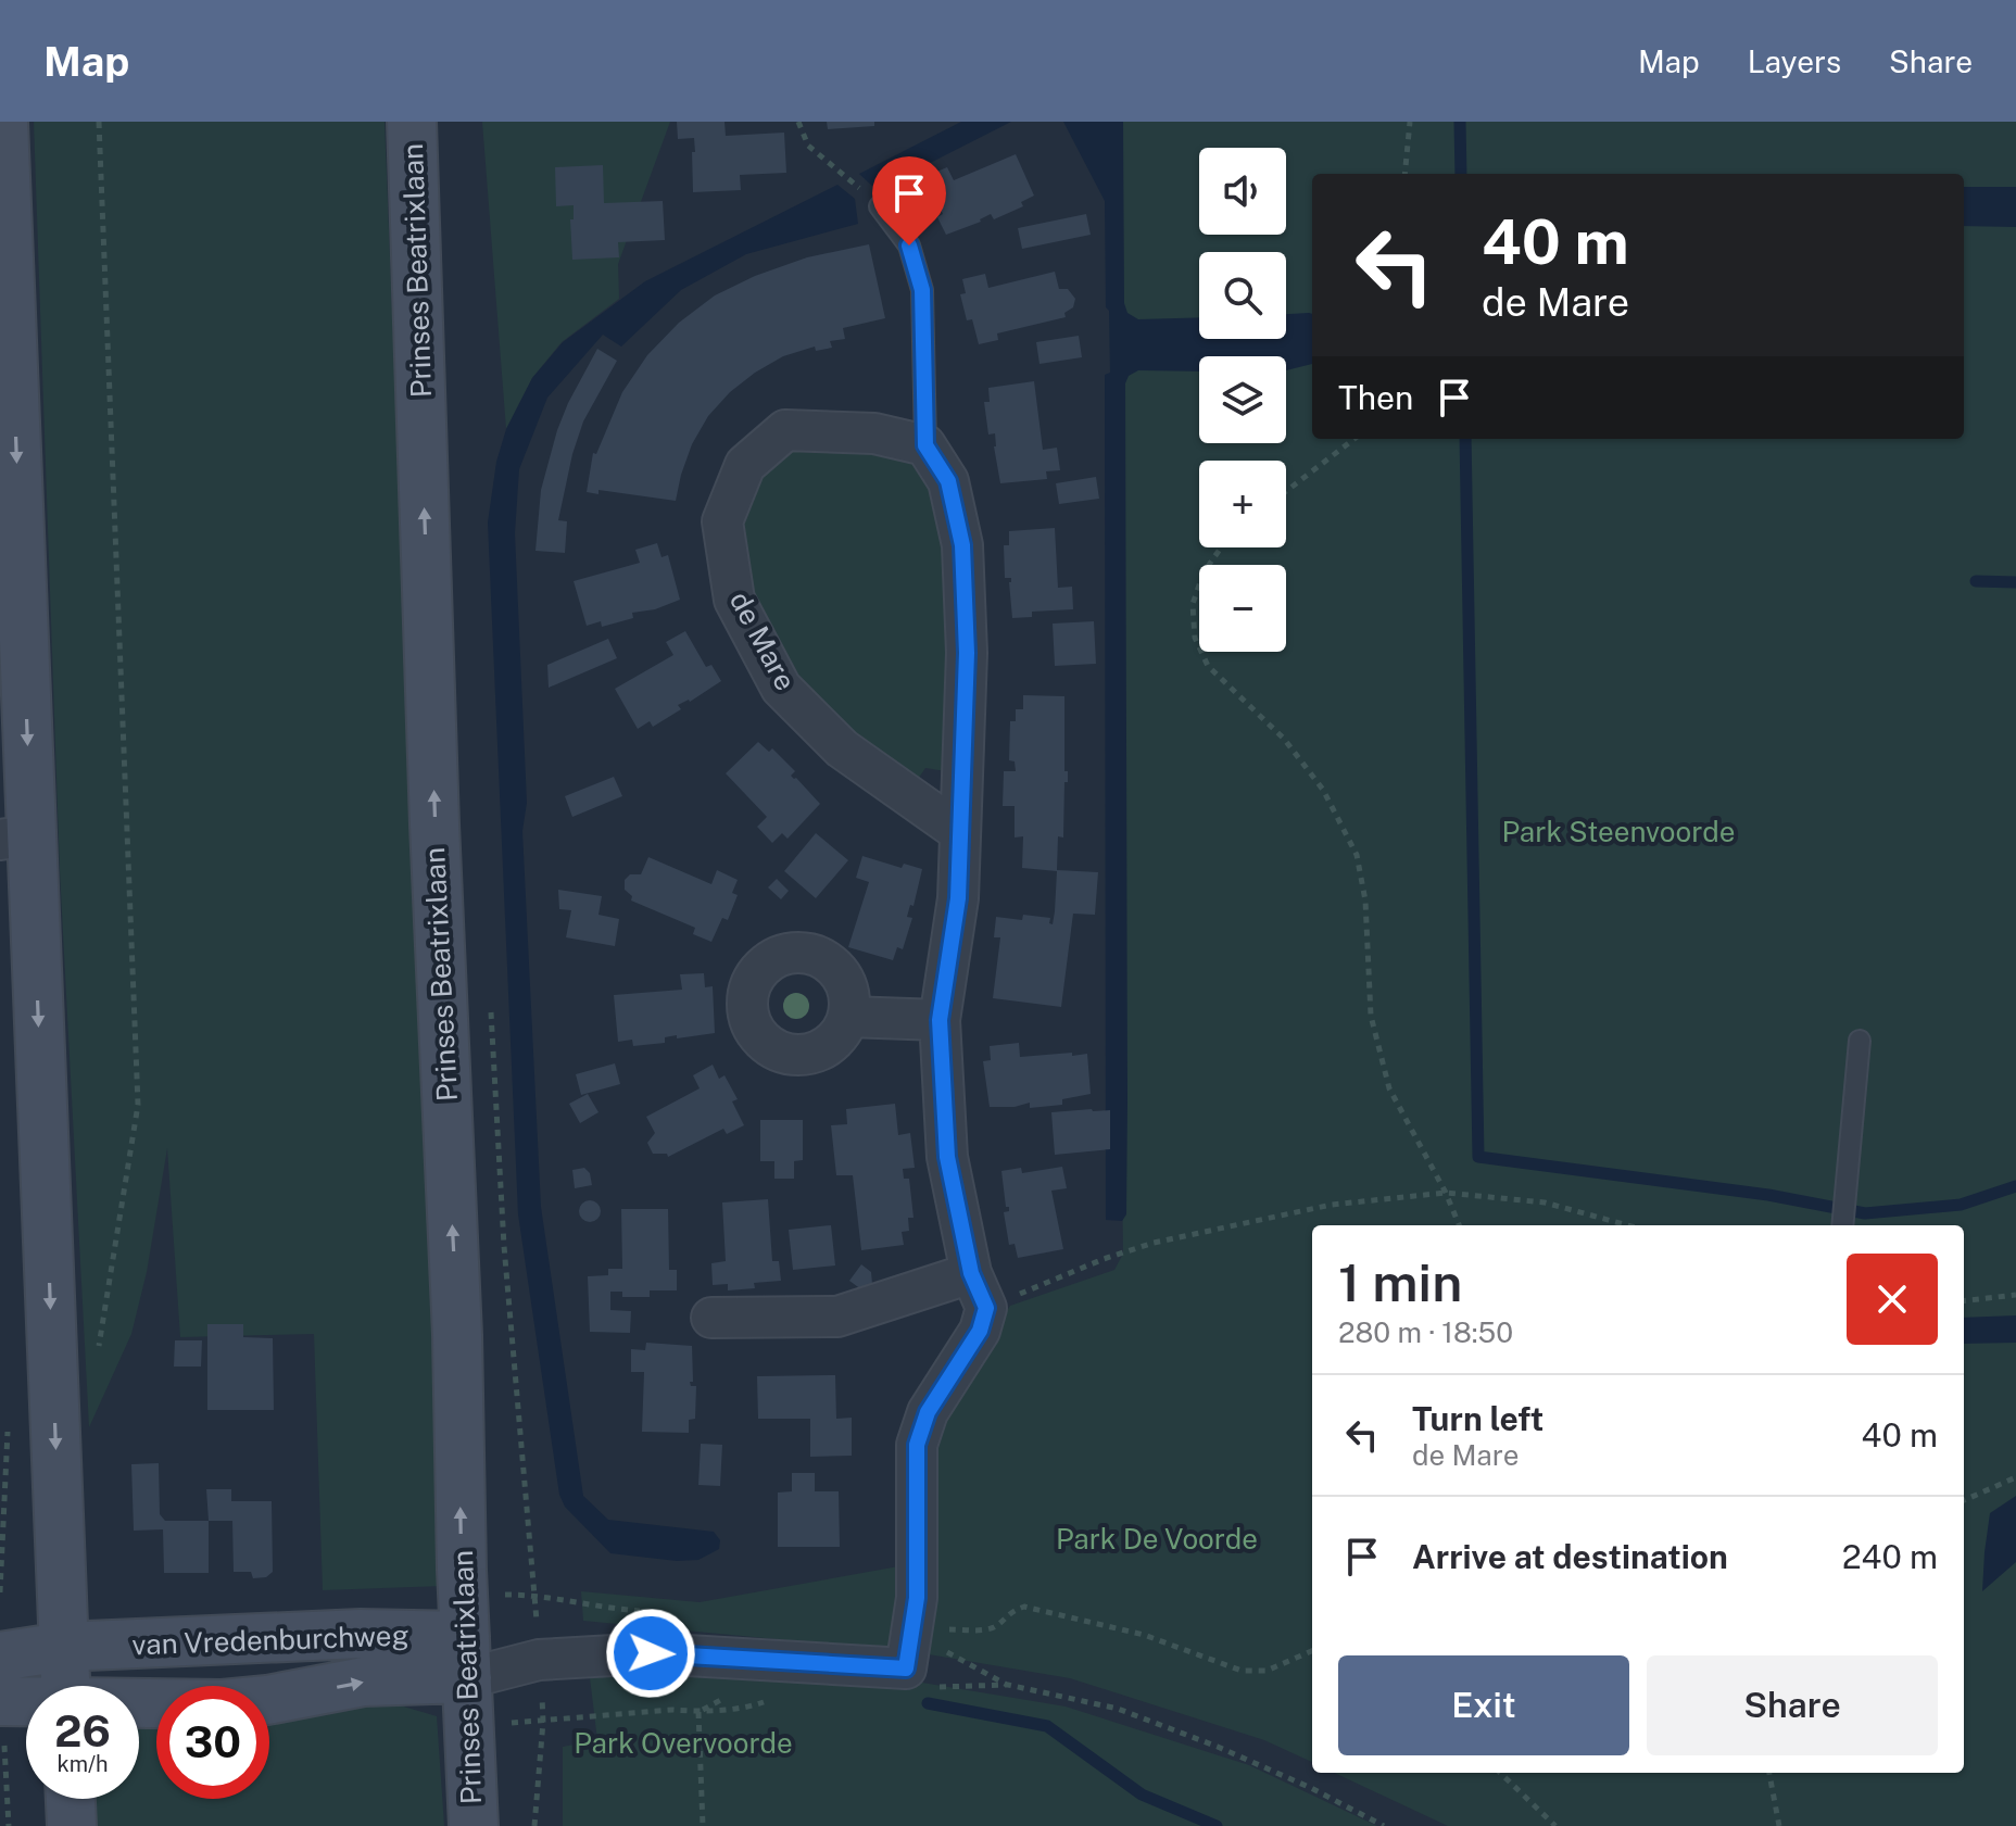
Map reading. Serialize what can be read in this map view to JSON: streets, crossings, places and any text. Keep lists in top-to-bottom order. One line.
{"streets":{"main road":["Prinses Beatrixlaan","van Vredenburchweg"],"street":["de Mare"]},"crossings":[["Prinses Beatrixlaan","van Vredenburchweg"]],"parks":["Park Steenvoorde","Park De Voorde","Park Overvoorde"],"page":{"header":"Map","nav":["Map","Layers","Share"],"map_buttons":["+","−"],"turn":["40 m","de Mare"],"then":"Then","heading":["1 min","280 m · 18:50"],"list":[{"name":"Turn left","note":"de Mare","value":"40 m"},{"name":"Arrive at destination","value":"240 m"}],"buttons":["Exit","Share"],"speed":"26 km/h","limit":"30"}}
